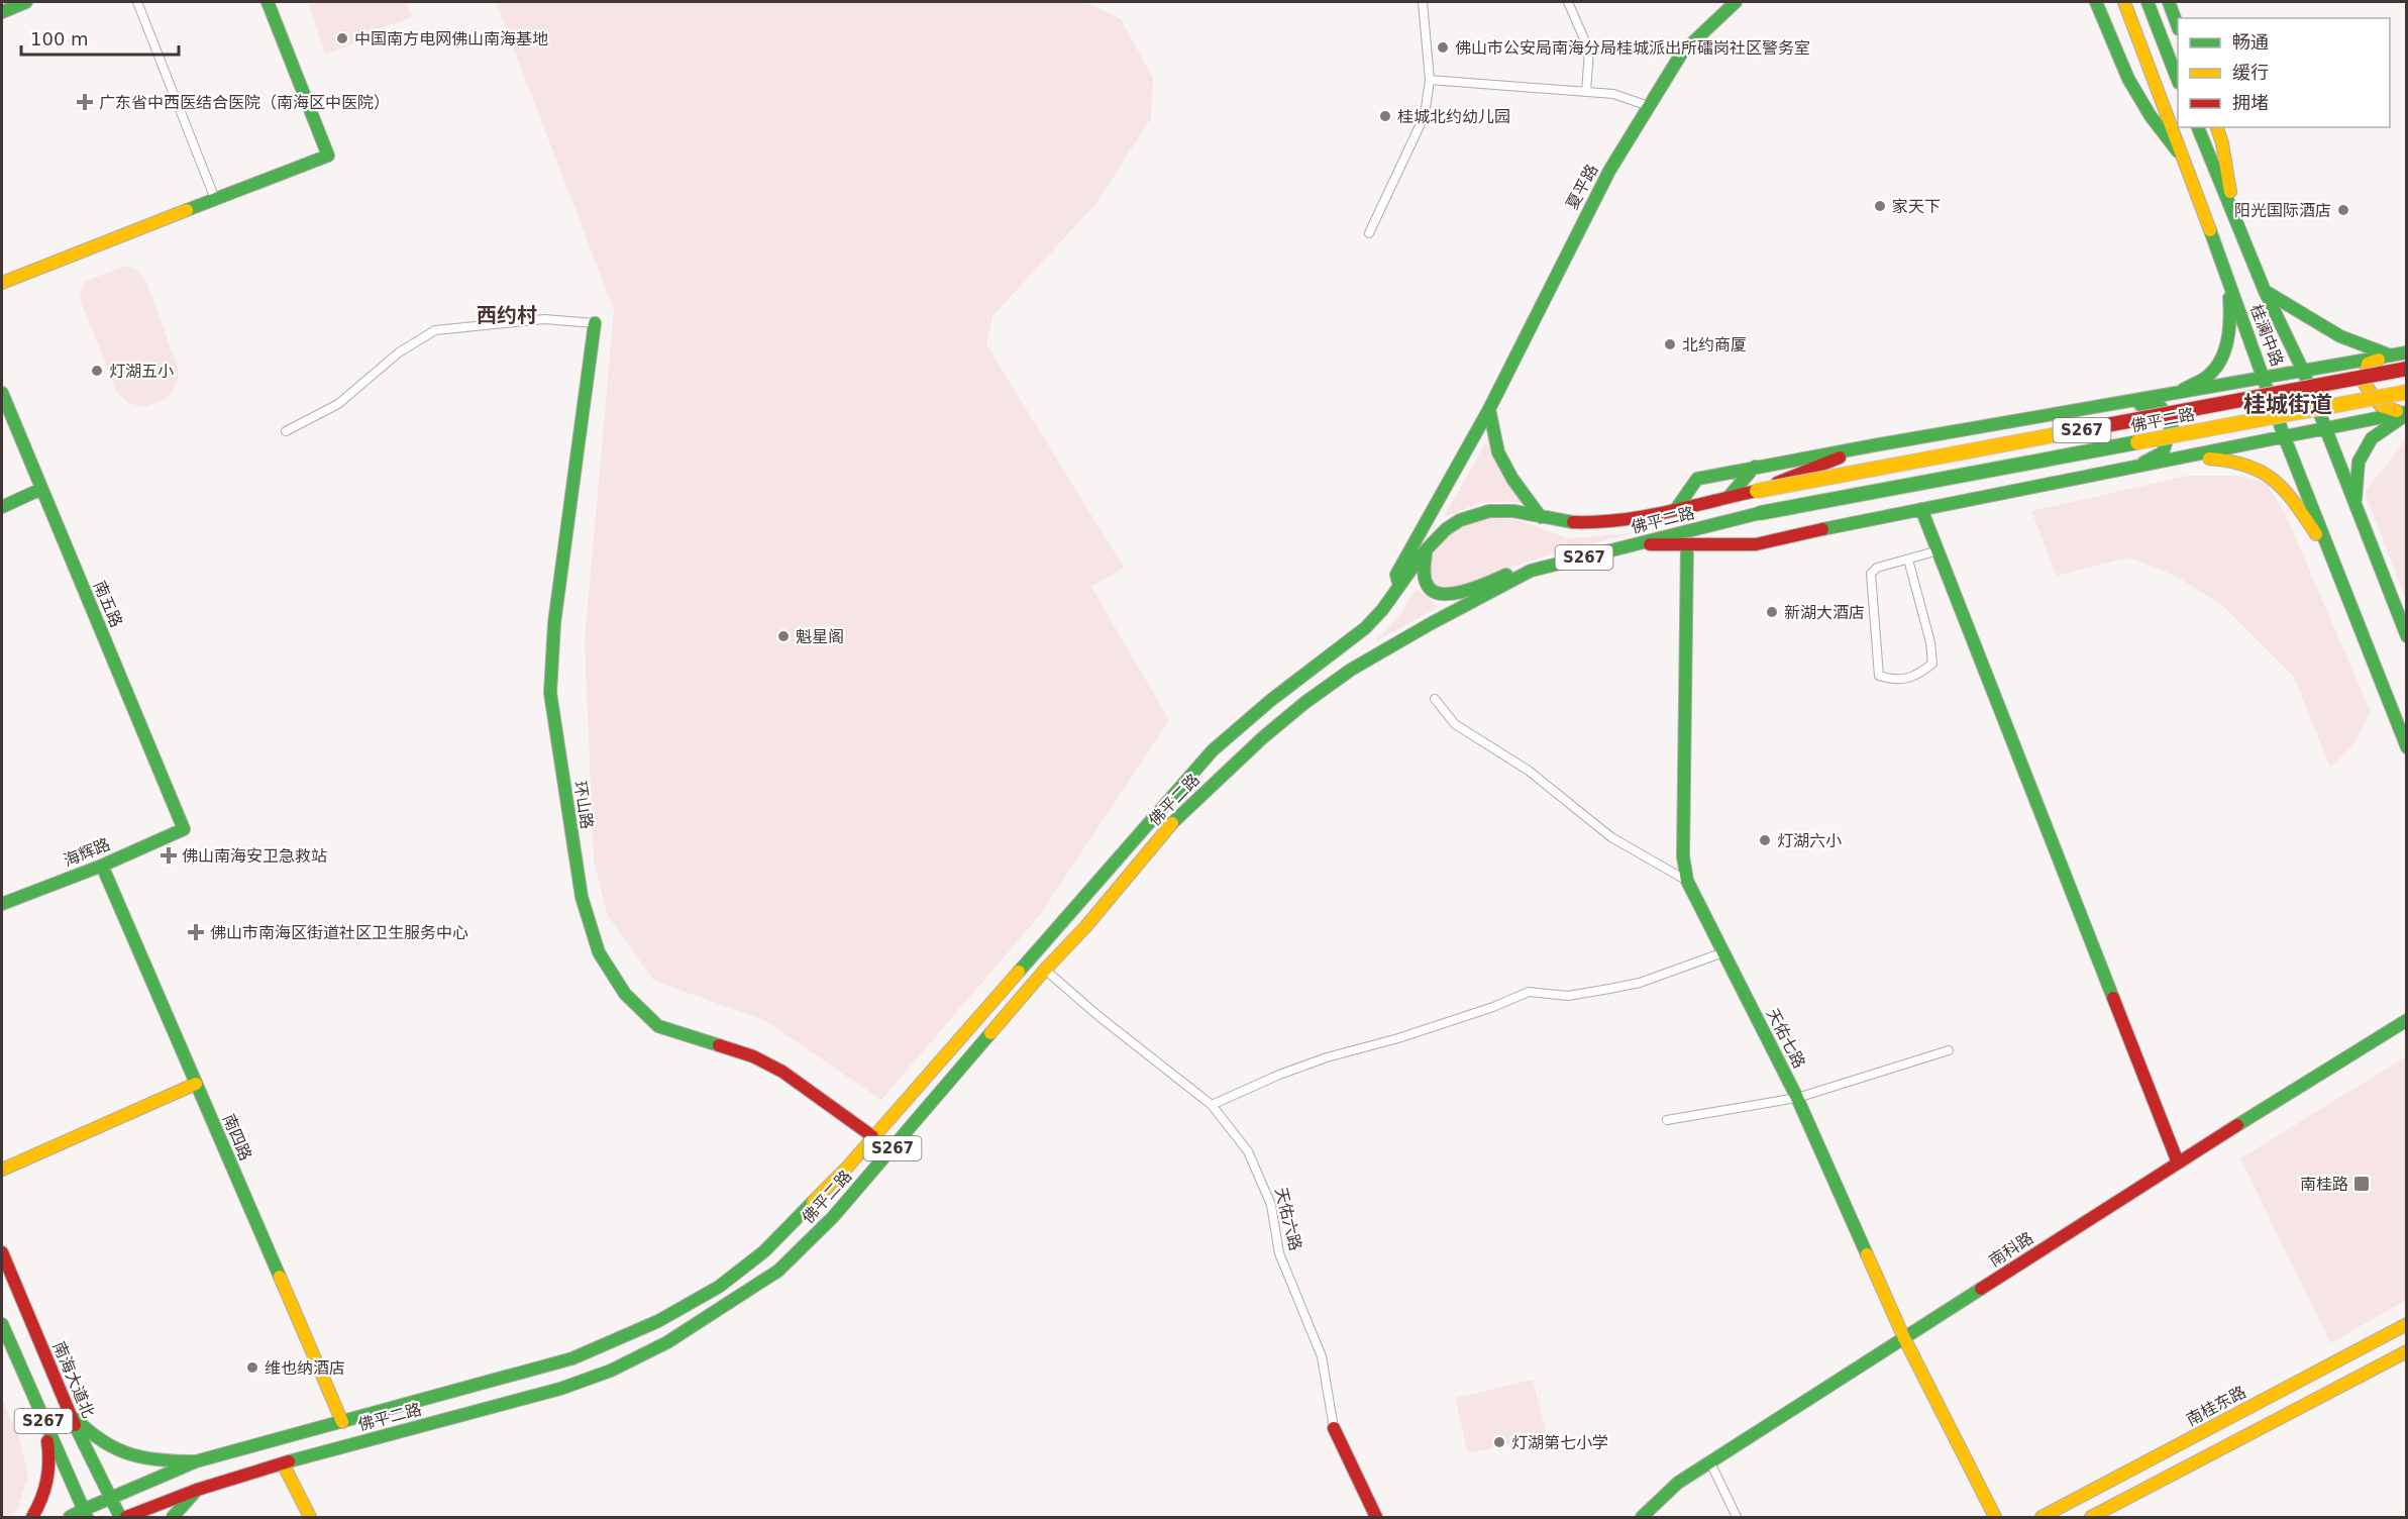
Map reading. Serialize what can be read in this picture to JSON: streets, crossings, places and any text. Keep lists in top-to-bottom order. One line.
{"streets":{"main road":["夏平路","桂澜中路","佛平二路","S267","南五路","环山路","海辉路","天佑七路","南四路","天佑六路","南科路","南海大道北","南桂东路"]},"crossings":[["夏平路","佛平二路"],["佛平二路","S267"],["佛平二路","环山路"],["佛平二路","南四路"],["佛平二路","天佑六路"],["佛平二路","南海大道北"],["南五路","海辉路"],["海辉路","南四路"],["天佑七路","南科路"]],"districts":["西约村","桂城街道"],"places":{"other":["中国南方电网佛山南海基地","佛山市公安局南海分局桂城派出所礌岗社区警务室","桂城北约幼儿园","家天下","阳光国际酒店","北约商厦","灯湖五小","新湖大酒店","魁星阁","灯湖六小","维也纳酒店","灯湖第七小学"],"health":["广东省中西医结合医院（南海区中医院）","佛山南海安卫急救站","佛山市南海区街道社区卫生服务中心"],"transit":["南桂路"]},"legend":["畅通","缓行","拥堵"],"scale_bar":"100 m"}
